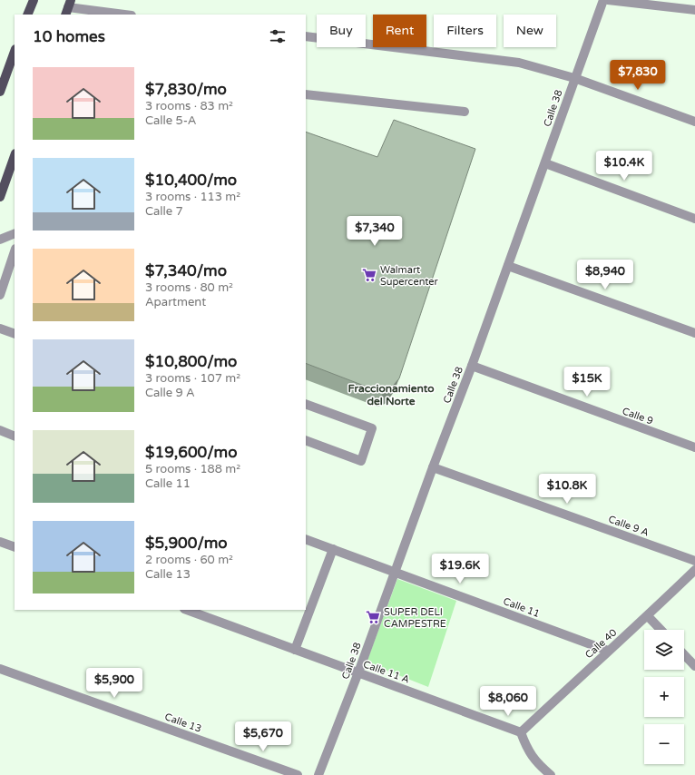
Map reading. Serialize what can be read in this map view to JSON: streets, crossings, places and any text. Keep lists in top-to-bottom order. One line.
{"streets":{"street":["Calle 38","Calle 9","Calle 9 A","Calle 11","Calle 40","Calle 11 A","Calle 13"]},"crossings":[["Calle 38","Calle 9"],["Calle 38","Calle 9 A"],["Calle 38","Calle 11"],["Calle 38","Calle 11 A"],["Calle 11","Calle 40"],["Calle 40","Calle 11 A"]],"districts":["Fraccionamiento del Norte"],"places":{"supermarket":["Walmart Supercenter","SUPER DELI CAMPESTRE"]},"page":{"chip":["Buy","Rent","Filters","New"],"heading":"10 homes","list":[{"name":"$7,830/mo","note":"3 rooms · 83 m² · Calle 5-A"},{"name":"$10,400/mo","note":"3 rooms · 113 m² · Calle 7"},{"name":"$7,340/mo","note":"3 rooms · 80 m² · Apartment"},{"name":"$10,800/mo","note":"3 rooms · 107 m² · Calle 9 A"},{"name":"$19,600/mo","note":"5 rooms · 188 m² · Calle 11"},{"name":"$5,900/mo","note":"2 rooms · 60 m² · Calle 13"}],"price":["$7,830","$10.4K","$7,340","$8,940","$15K","$10.8K","$19.6K","$5,900","$8,060","$5,670"],"map_buttons":["+","−"]}}
